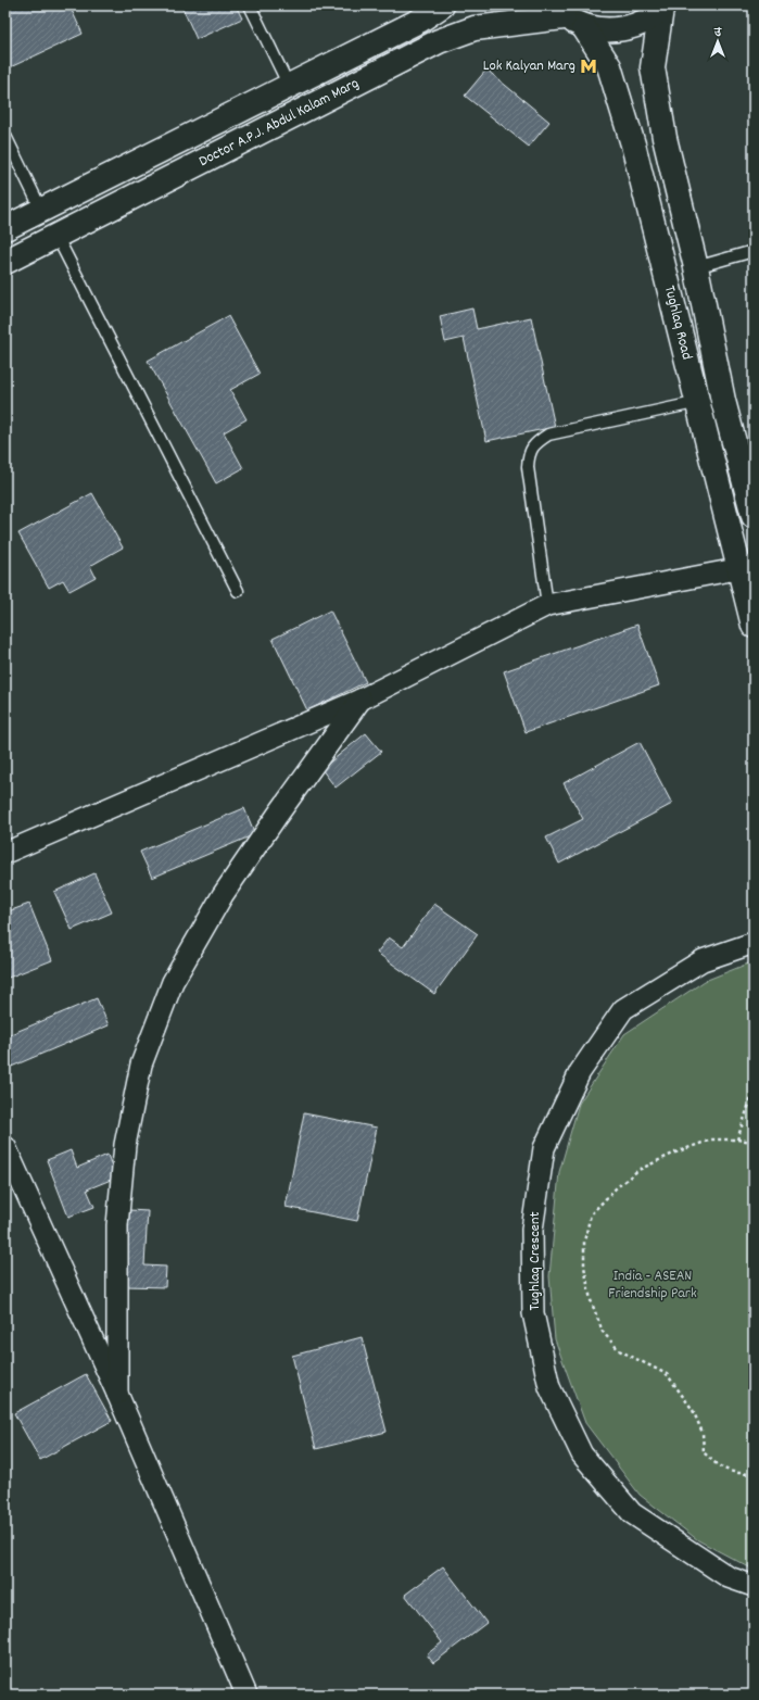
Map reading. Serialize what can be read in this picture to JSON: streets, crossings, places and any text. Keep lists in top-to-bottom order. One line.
{"streets":{"main road":["Doctor A.P.J. Abdul Kalam Marg","Tughlaq Road"],"street":["Tughlaq Crescent"]},"crossings":[["Doctor A.P.J. Abdul Kalam Marg","Tughlaq Road"]],"parks":["India - ASEAN Friendship Park"],"places":{"metro station":["Lok Kalyan Marg"]},"north":"top"}
